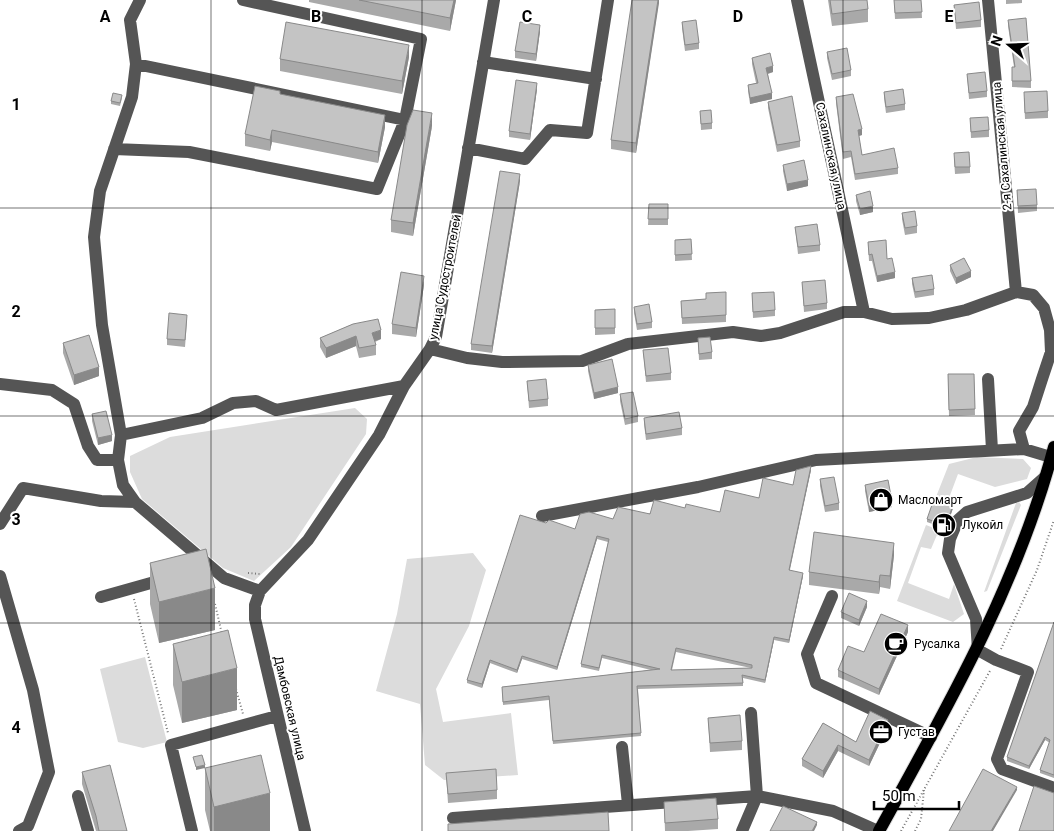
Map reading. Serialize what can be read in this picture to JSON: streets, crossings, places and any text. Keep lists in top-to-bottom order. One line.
{"streets":{"street":["2-я Сахалинская улица","Сахалинская улица","улица Судостроителей","Дамбовская улица"]},"crossings":[["улица Судостроителей","Дамбовская улица"]],"places":{"shop":["Масломарт"],"fuel station":["Лукойл"],"cafe":["Русалка"],"office":["Густав"]},"scale_bar":"50 m","north":"left","grid":{"columns":["A","B","C","D","E"],"rows":["1","2","3","4"]}}
